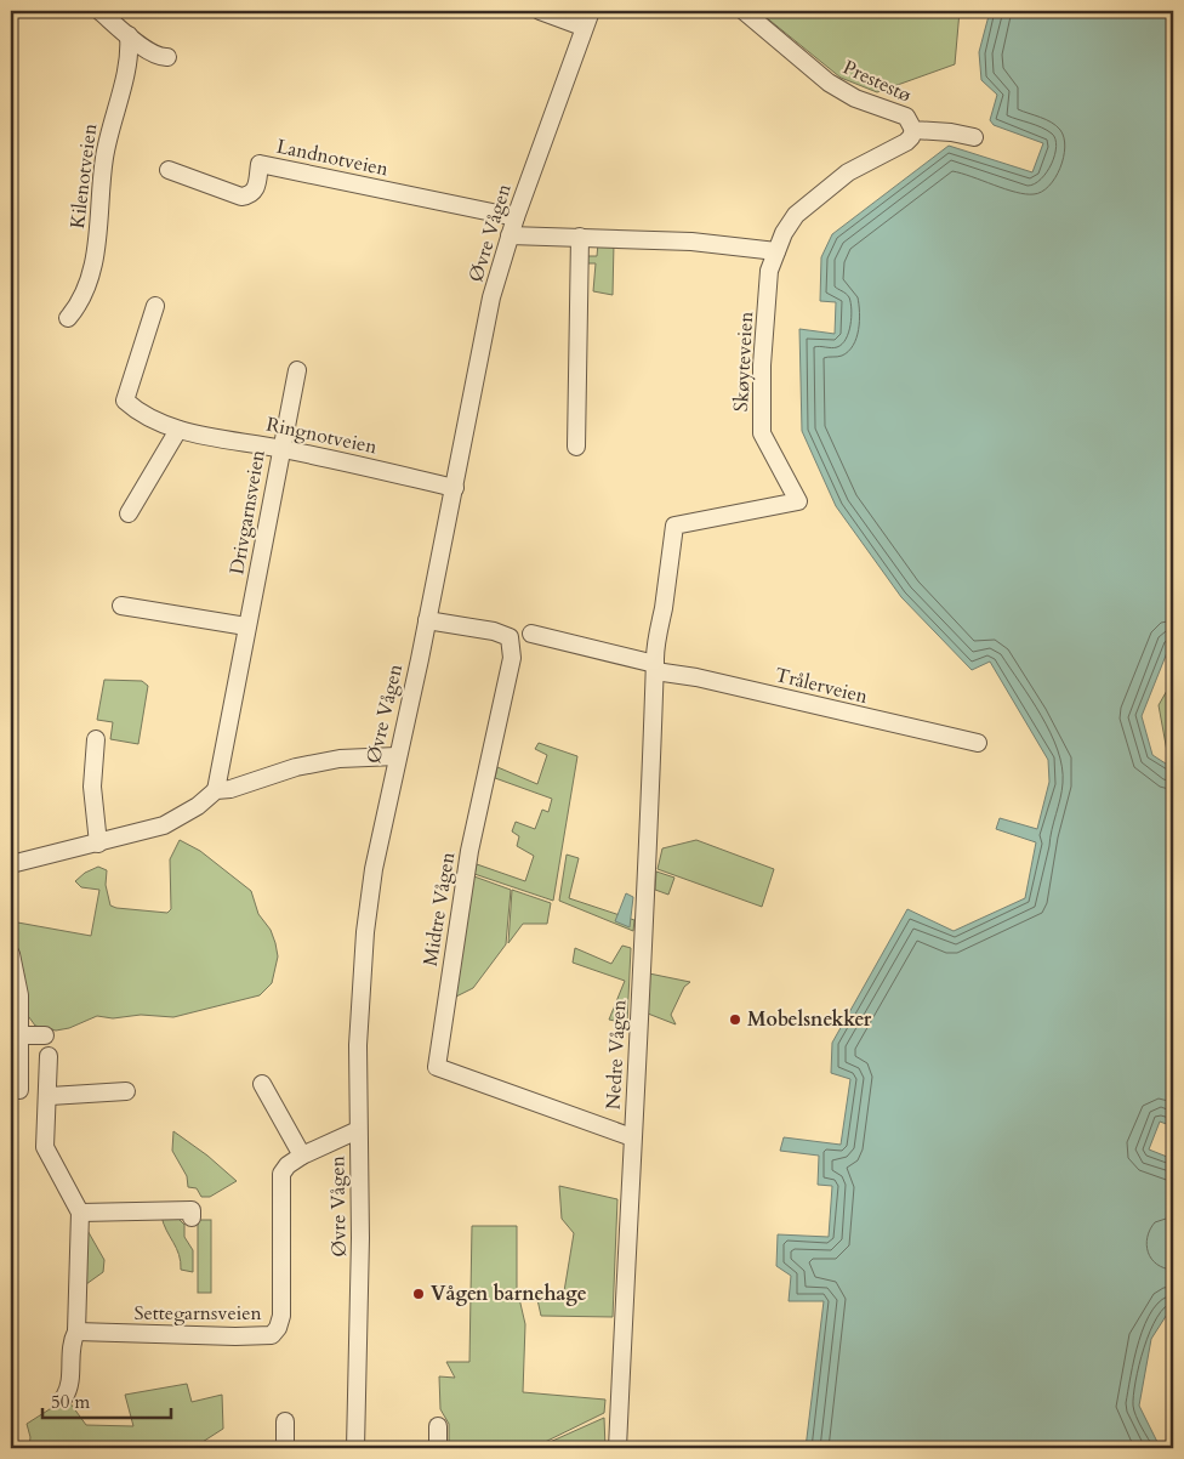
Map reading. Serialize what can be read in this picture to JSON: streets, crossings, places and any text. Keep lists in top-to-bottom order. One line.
{"streets":{"street":["Prestestø","Landnotveien","Kilenotveien","Øvre Vågen","Skøyteveien","Ringnotveien","Drivgarnsveien","Trålerveien","Midtre Vågen","Nedre Vågen","Settegarnsveien"]},"crossings":[["Prestestø","Skøyteveien"],["Landnotveien","Øvre Vågen"],["Øvre Vågen","Ringnotveien"],["Øvre Vågen","Midtre Vågen"],["Øvre Vågen","Settegarnsveien"],["Skøyteveien","Nedre Vågen"],["Ringnotveien","Drivgarnsveien"],["Trålerveien","Nedre Vågen"],["Midtre Vågen","Nedre Vågen"]],"places":["Mobelsnekker","Vågen barnehage"],"scale_bar":"50 m"}
